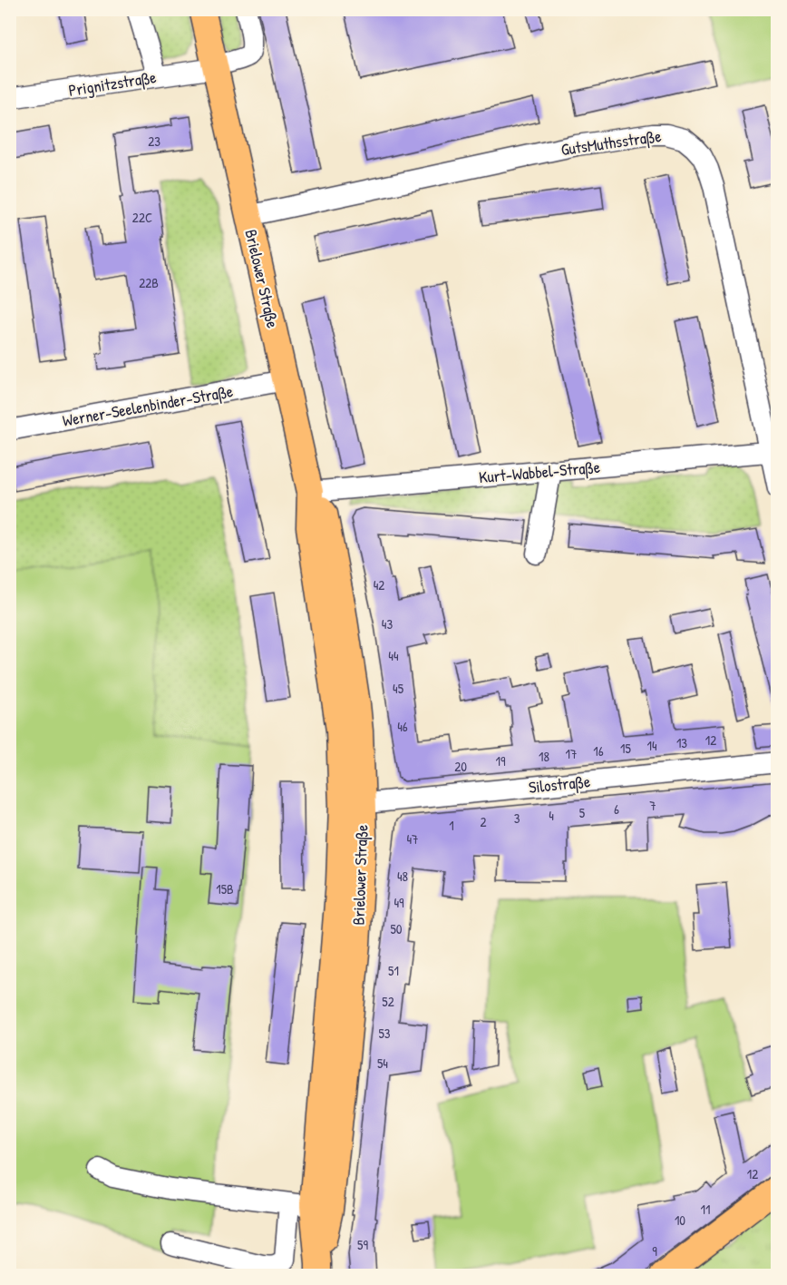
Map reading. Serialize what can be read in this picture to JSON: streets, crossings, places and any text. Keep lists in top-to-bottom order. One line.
{"streets":{"main road":["Brielower Straße"],"street":["Prignitzstraße","GutsMuthsstraße","Werner-Seelenbinder-Straße","Kurt-Wabbel-Straße","Silostraße"]},"crossings":[["Prignitzstraße","Brielower Straße"],["GutsMuthsstraße","Brielower Straße"],["GutsMuthsstraße","Kurt-Wabbel-Straße"],["Brielower Straße","Werner-Seelenbinder-Straße"],["Brielower Straße","Kurt-Wabbel-Straße"],["Brielower Straße","Silostraße"]],"house_numbers":["23","22C","22B","42","43","44","45","46","12","13","14","15","16","17","18","19","20","7","6","5","4","3","2","1","47","48","15B","49","50","51","52","53","54","12","11","10","59","9"]}
